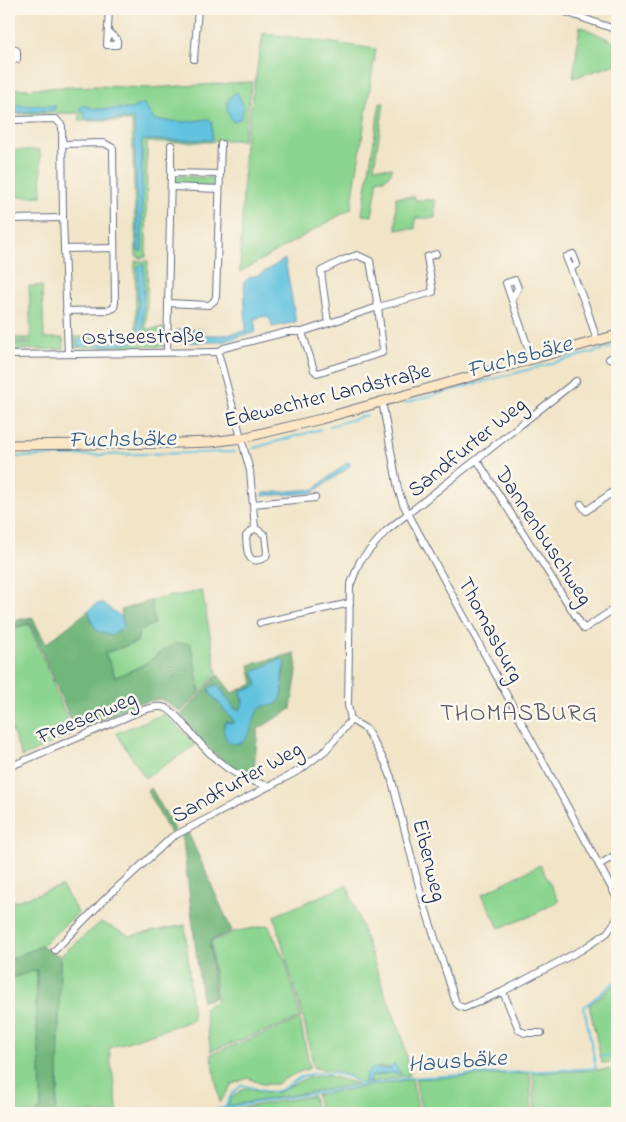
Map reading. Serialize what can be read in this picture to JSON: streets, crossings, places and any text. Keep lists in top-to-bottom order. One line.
{"streets":{"main road":["Edewechter Landstraße"],"street":["Ostseestraße","Sandfurter Weg","Dannenbuschweg","Thomasburg","Freesenweg","Eibenweg"]},"crossings":[["Ostseestraße","Edewechter Landstraße"],["Edewechter Landstraße","Thomasburg"],["Sandfurter Weg","Dannenbuschweg"],["Sandfurter Weg","Thomasburg"],["Sandfurter Weg","Freesenweg"],["Sandfurter Weg","Eibenweg"]],"districts":["THOMASBURG"],"water":["Fuchsbäke","Hausbäke"]}
